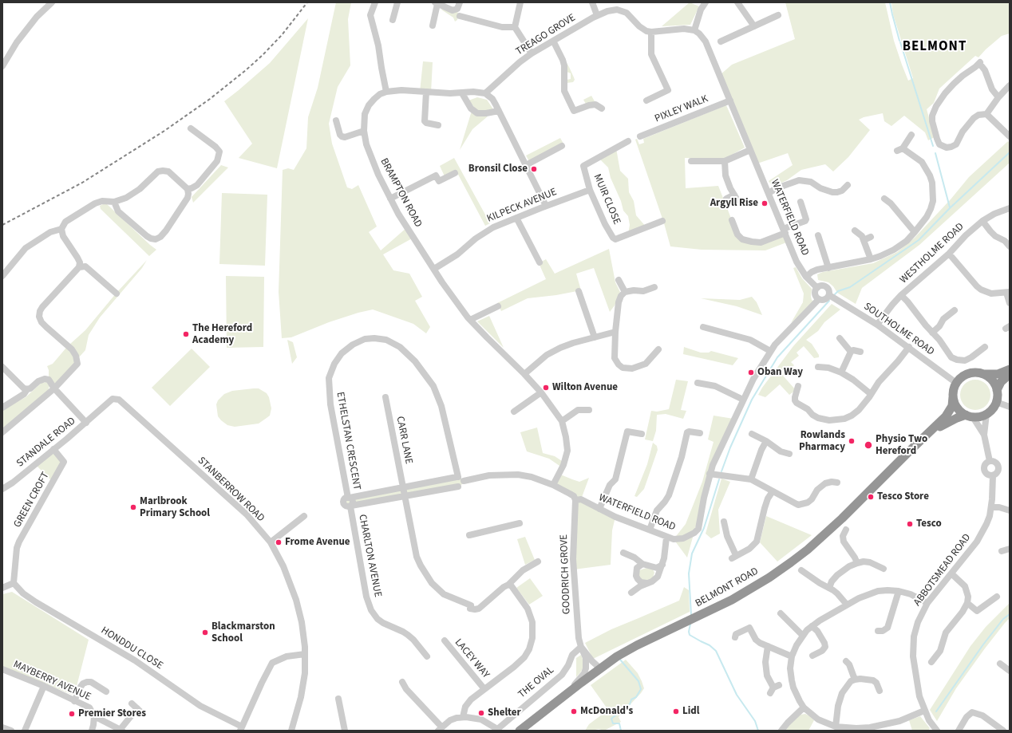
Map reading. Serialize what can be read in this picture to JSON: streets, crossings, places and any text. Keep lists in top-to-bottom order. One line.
{"streets":{"highway":["BELMONT ROAD"],"street":["TREAGO GROVE","PIXLEY WALK","BRAMPTON ROAD","MUIR CLOSE","KILPECK AVENUE","WATERFIELD ROAD","WESTHOLME ROAD","SOUTHOLME ROAD","CARR LANE","ETHELSTAN CRESCENT","STANDALE ROAD","STANBERROW ROAD","GREEN CROFT","CHARLTON AVENUE","ABBOTSMEAD ROAD","GOODRICH GROVE","HONDDU CLOSE","LACEY WAY","MAYBERRY AVENUE","THE OVAL"]},"crossings":[["TREAGO GROVE","BRAMPTON ROAD"],["BRAMPTON ROAD","KILPECK AVENUE"],["BRAMPTON ROAD","WATERFIELD ROAD"],["MUIR CLOSE","KILPECK AVENUE"],["WATERFIELD ROAD","SOUTHOLME ROAD"],["WATERFIELD ROAD","ETHELSTAN CRESCENT"],["WATERFIELD ROAD","GOODRICH GROVE"],["WESTHOLME ROAD","SOUTHOLME ROAD"],["SOUTHOLME ROAD","BELMONT ROAD"],["ETHELSTAN CRESCENT","CHARLTON AVENUE"],["STANDALE ROAD","STANBERROW ROAD"],["STANDALE ROAD","GREEN CROFT"],["GREEN CROFT","HONDDU CLOSE"],["GOODRICH GROVE","BELMONT ROAD"],["GOODRICH GROVE","THE OVAL"]],"districts":["BELMONT"],"places":["Bronsil Close","Argyll Rise","The Hereford Academy","Oban Way","Wilton Avenue","Rowlands Pharmacy","Physio Two Hereford","Tesco Store","Marlbrook Primary School","Tesco","Frome Avenue","Blackmarston School","McDonald's","Lidl","Shelter","Premier Stores"]}
